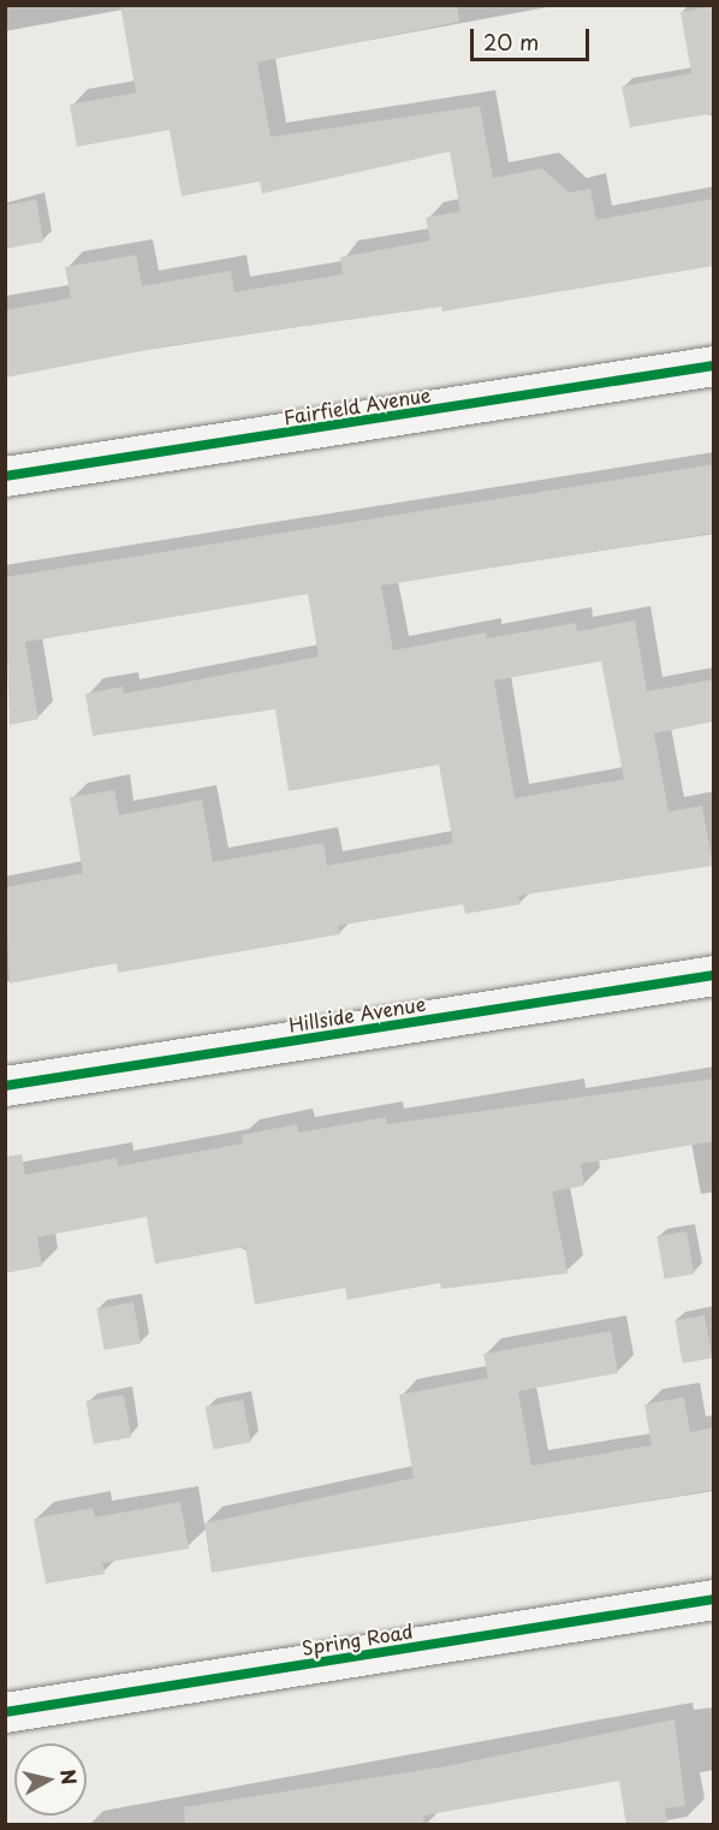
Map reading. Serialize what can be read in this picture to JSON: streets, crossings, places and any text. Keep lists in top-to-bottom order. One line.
{"streets":{"street":["Fairfield Avenue","Hillside Avenue","Spring Road"]},"scale_bar":"20 m","north":"right"}
